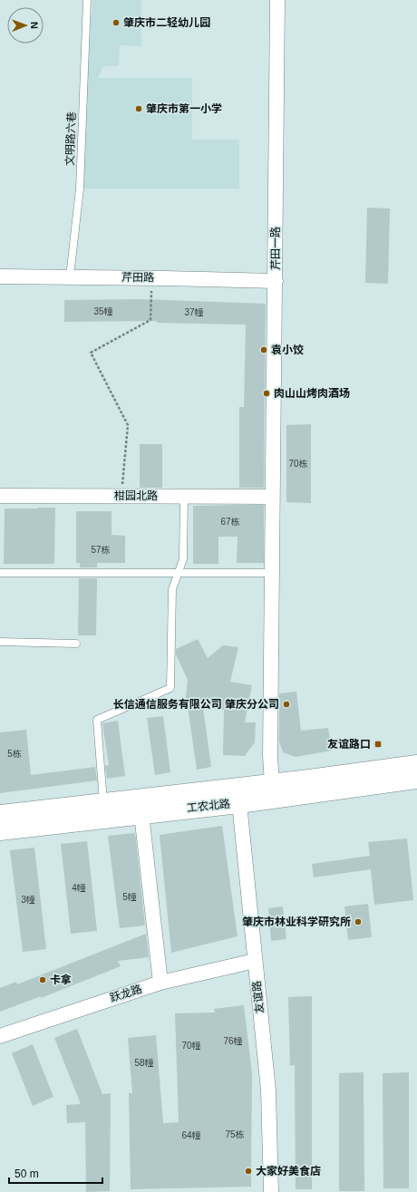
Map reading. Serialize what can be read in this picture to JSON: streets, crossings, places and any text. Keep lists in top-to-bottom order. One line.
{"streets":{"street":["芹田一路","芹田路","柑园北路","工农北路","跃龙路","友谊路"],"lane":["文明路六巷"]},"crossings":[["文明路六巷","芹田路"],["芹田一路","芹田路"],["芹田一路","柑园北路"],["芹田一路","工农北路"],["工农北路","友谊路"],["跃龙路","友谊路"]],"places":{"other":["肇庆市二轻幼儿园","肇庆市第一小学","袁小饺","肉山山烤肉酒场","长信通信服务有限公司 肇庆分公司","肇庆市林业科学研究所","卡拿","大家好美食店"],"transit":["友谊路口"]},"house_numbers":["35幢","37幢","70栋","67栋","57栋","5栋","4幢","5幢","3幢","76幢","70幢","58幢","75栋","64幢"],"scale_bar":"50 m","north":"right"}
